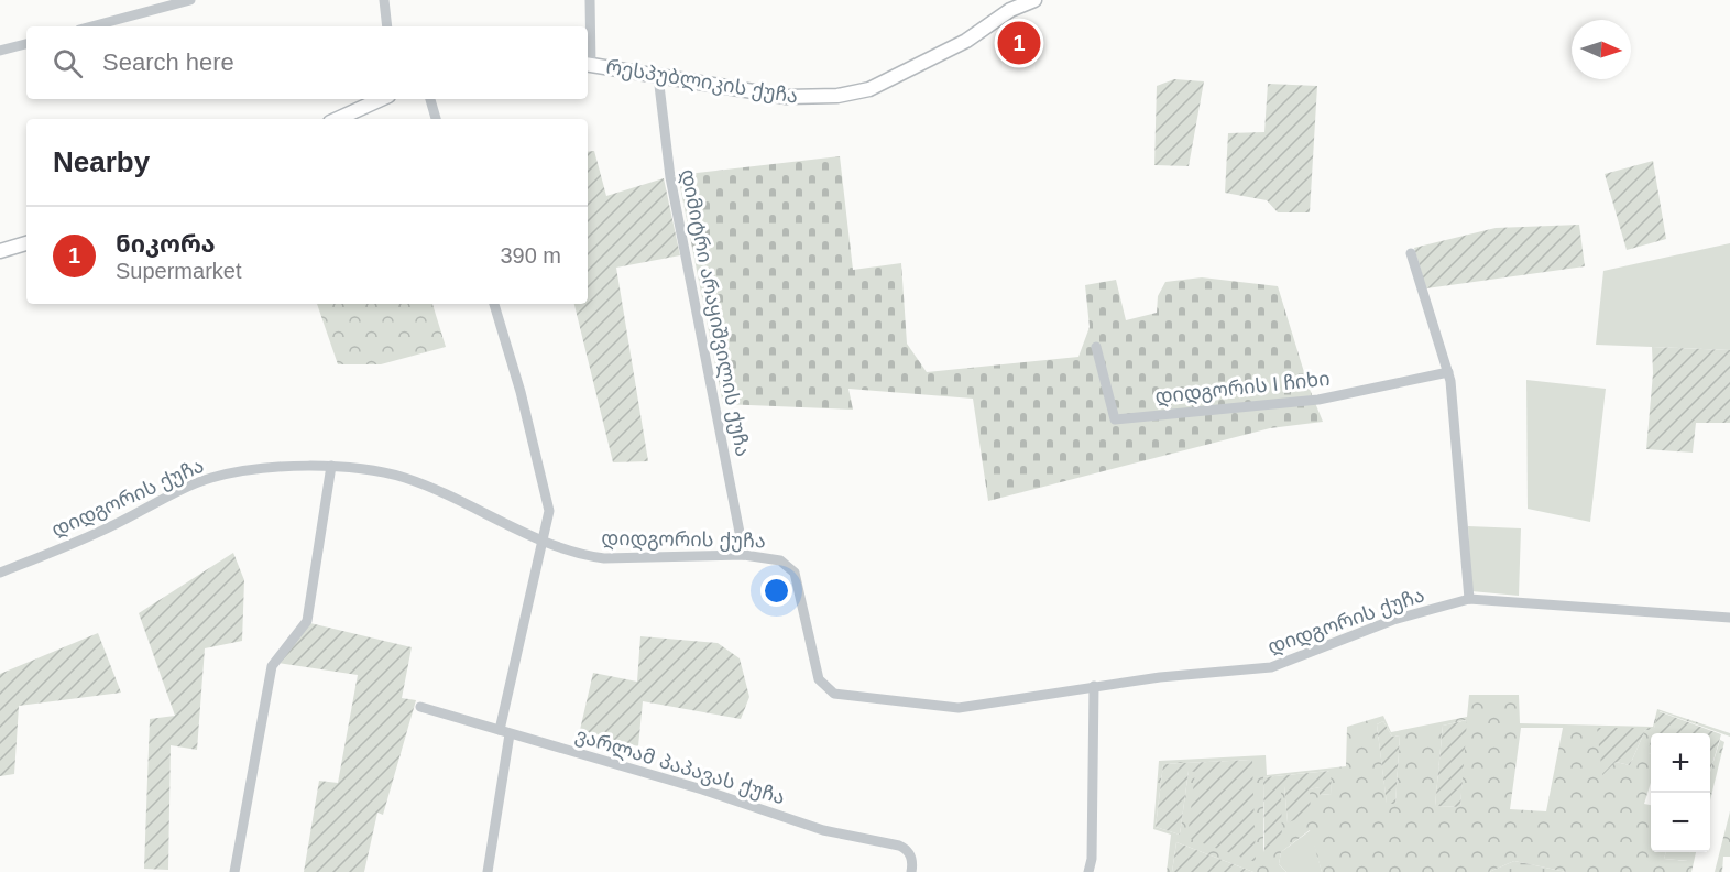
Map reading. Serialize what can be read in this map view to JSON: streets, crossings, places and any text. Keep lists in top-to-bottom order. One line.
{"streets":{"main road":["რესპუბლიკის ქუჩა"],"street":["დიმიტრი არაყიშვილის ქუჩა","დიდგორის I ჩიხი","დიდგორის ქუჩა","ვარლამ პაპავას ქუჩა"]},"crossings":[["რესპუბლიკის ქუჩა","დიმიტრი არაყიშვილის ქუჩა"],["დიმიტრი არაყიშვილის ქუჩა","დიდგორის ქუჩა"]],"north":"right","page":{"pins":"1","search":"Search here","heading":"Nearby","list":[{"mark":"1","name":"ნიკორა","note":"Supermarket","value":"390 m"}],"map_buttons":["+","−"]}}
